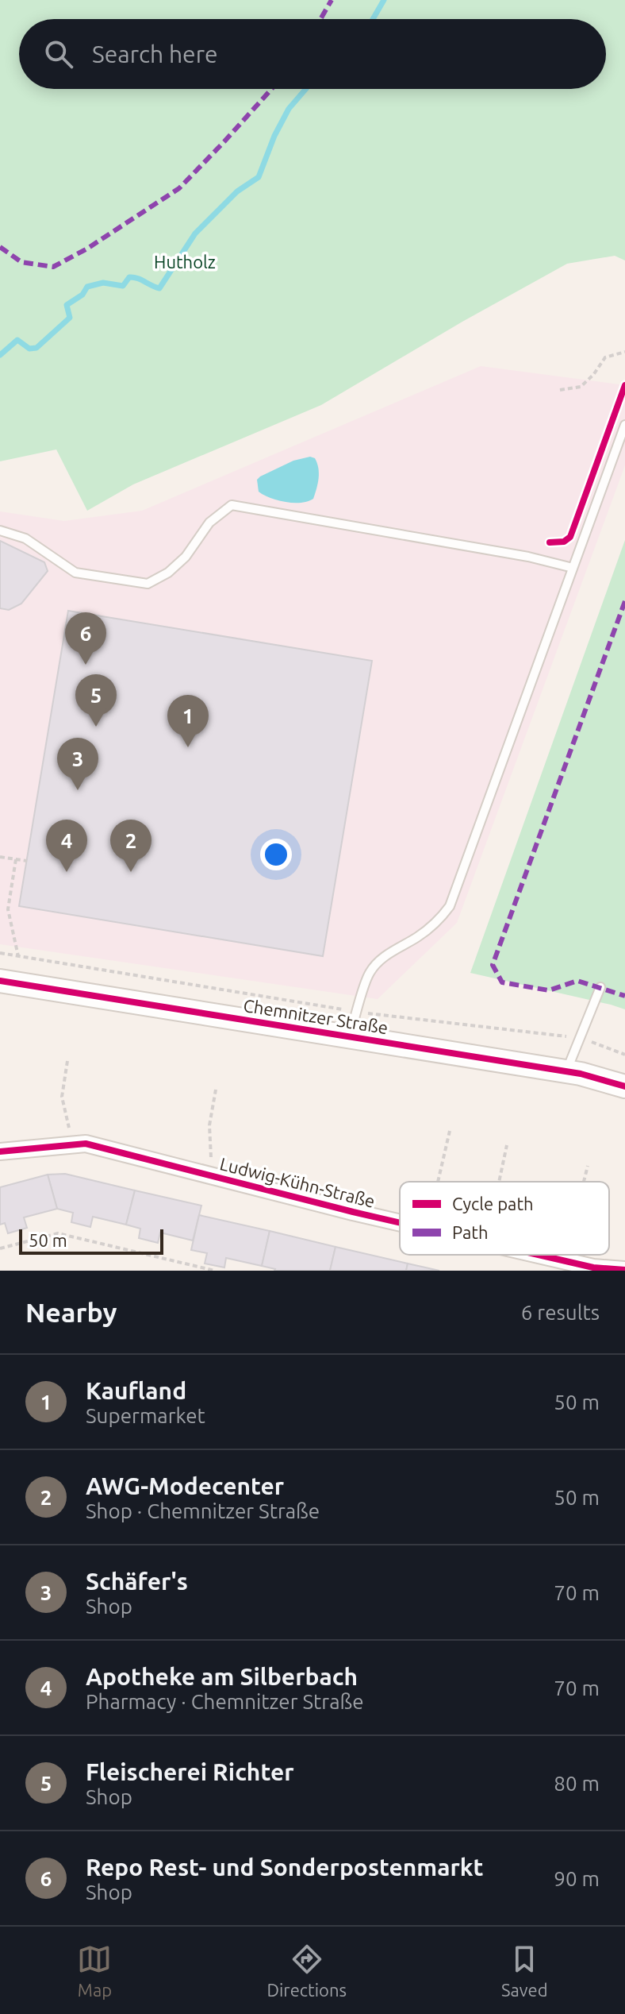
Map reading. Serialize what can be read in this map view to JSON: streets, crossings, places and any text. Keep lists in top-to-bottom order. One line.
{"streets":{"street":["Chemnitzer Straße","Ludwig-Kühn-Straße"]},"parks":["Hutholz"],"legend":["Cycle path","Path"],"scale_bar":"50 m","page":{"search":"Search here","pins":["6","5","1","3","2","4"],"scale":"50 m","heading":["Nearby","6 results"],"list":[{"mark":"1","name":"Kaufland","note":"Supermarket","value":"50 m"},{"mark":"2","name":"AWG-Modecenter","note":"Shop · Chemnitzer Straße","value":"50 m"},{"mark":"3","name":"Schäfer's","note":"Shop","value":"70 m"},{"mark":"4","name":"Apotheke am Silberbach","note":"Pharmacy · Chemnitzer Straße","value":"70 m"},{"mark":"5","name":"Fleischerei Richter","note":"Shop","value":"80 m"},{"mark":"6","name":"Repo Rest- und Sonderpostenmarkt","note":"Shop","value":"90 m"}],"nav":["Map","Directions","Saved"]}}
